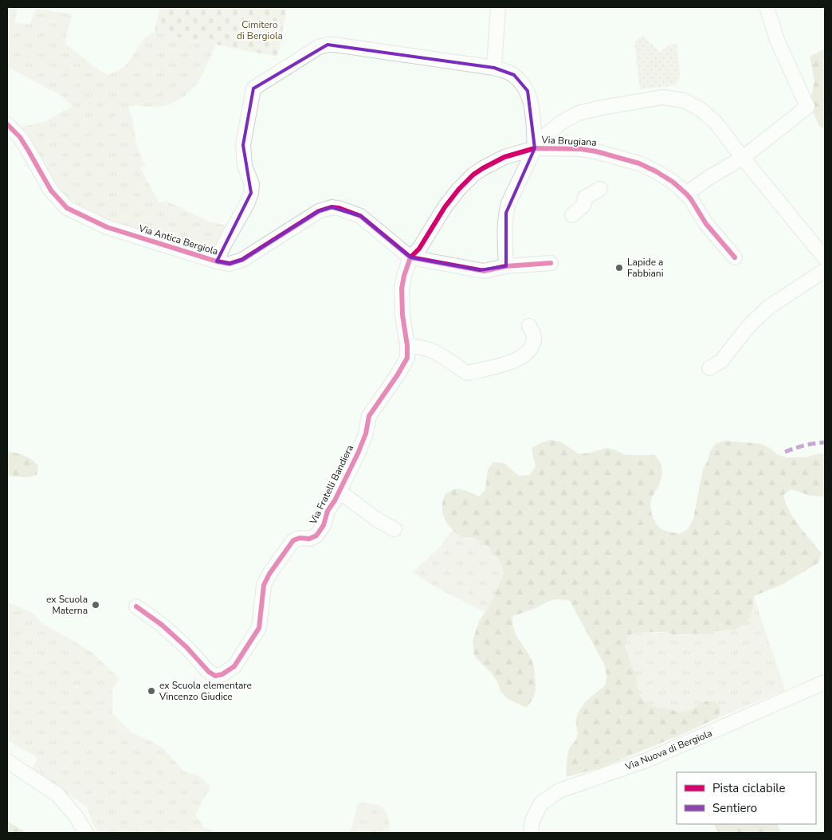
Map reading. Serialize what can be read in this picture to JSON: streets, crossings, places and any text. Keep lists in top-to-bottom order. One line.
{"streets":{"street":["Via Brugiana","Via Antica Bergiola","Via Fratelli Bandiera","Via Nuova di Bergiola"]},"crossings":[["Via Brugiana","Via Antica Bergiola"],["Via Brugiana","Via Fratelli Bandiera"],["Via Antica Bergiola","Via Fratelli Bandiera"]],"parks":["Cimitero di Bergiola"],"places":["Lapide a Fabbiani","ex Scuola Materna","ex Scuola elementare Vincenzo Giudice"],"legend":["Pista ciclabile","Sentiero"]}
